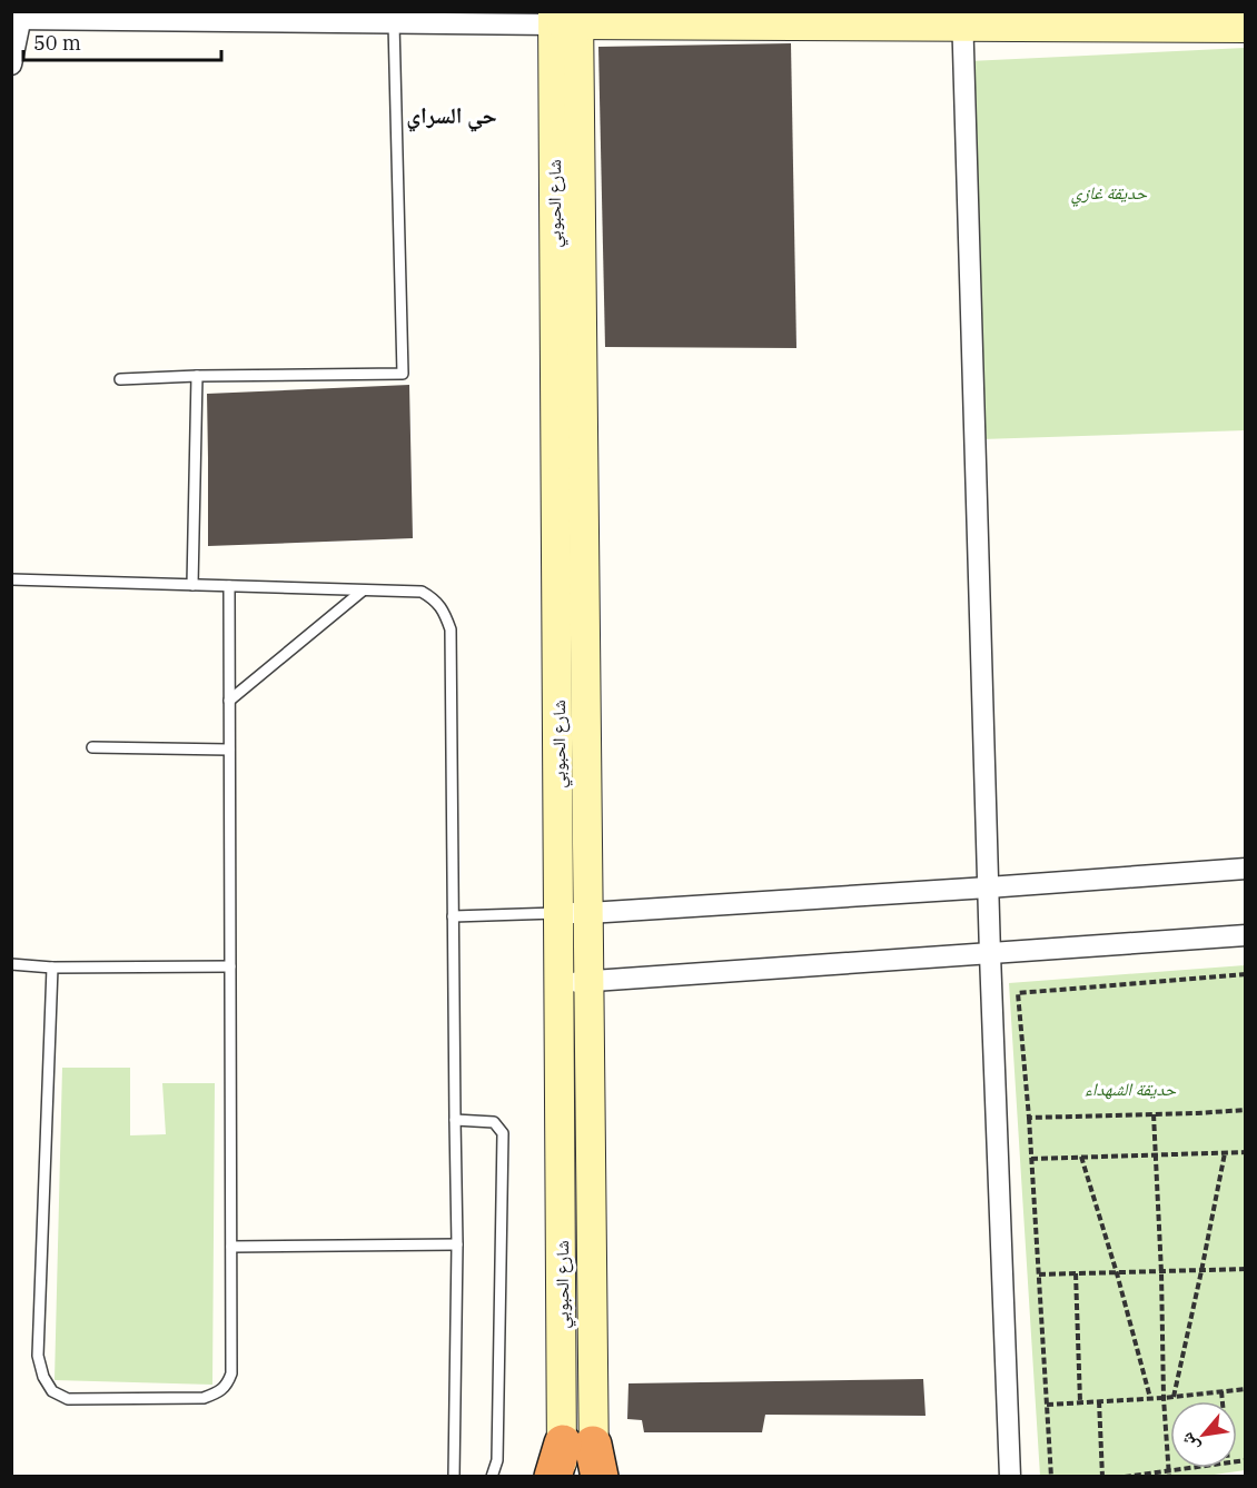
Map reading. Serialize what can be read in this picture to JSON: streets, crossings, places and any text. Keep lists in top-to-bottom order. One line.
{"streets":{"main road":["شارع الحبوبي"]},"districts":["حي السراي"],"parks":["حديقة غازي","حديقة الشهداء"],"scale_bar":"50 m","north":"bottom left"}
